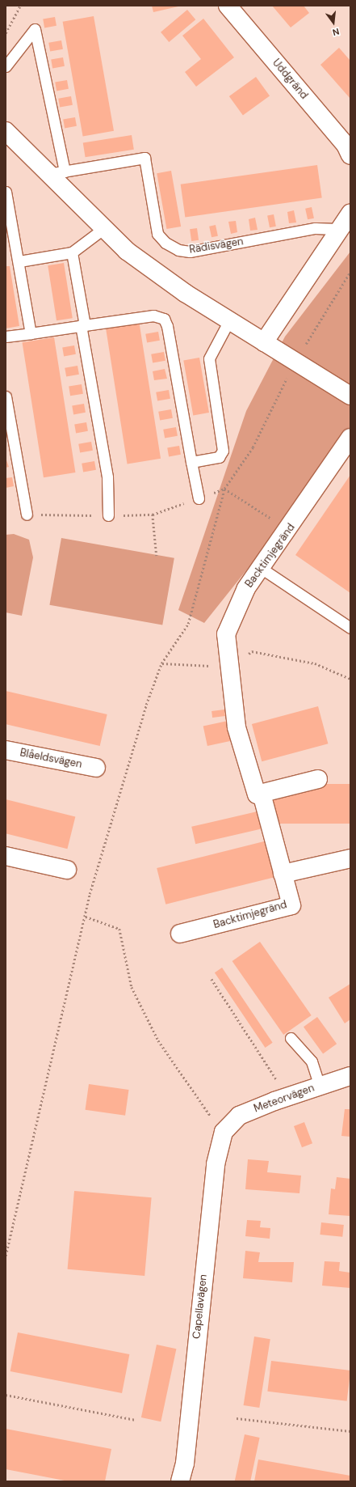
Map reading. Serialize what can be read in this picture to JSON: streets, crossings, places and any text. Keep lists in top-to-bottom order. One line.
{"streets":{"street":["Uddgränd","Backtimjegränd","Blåeldsvägen","Meteorvägen","Capellavägen"],"lane":["Rädisvägen"]},"crossings":[["Meteorvägen","Capellavägen"]],"north":"bottom"}
